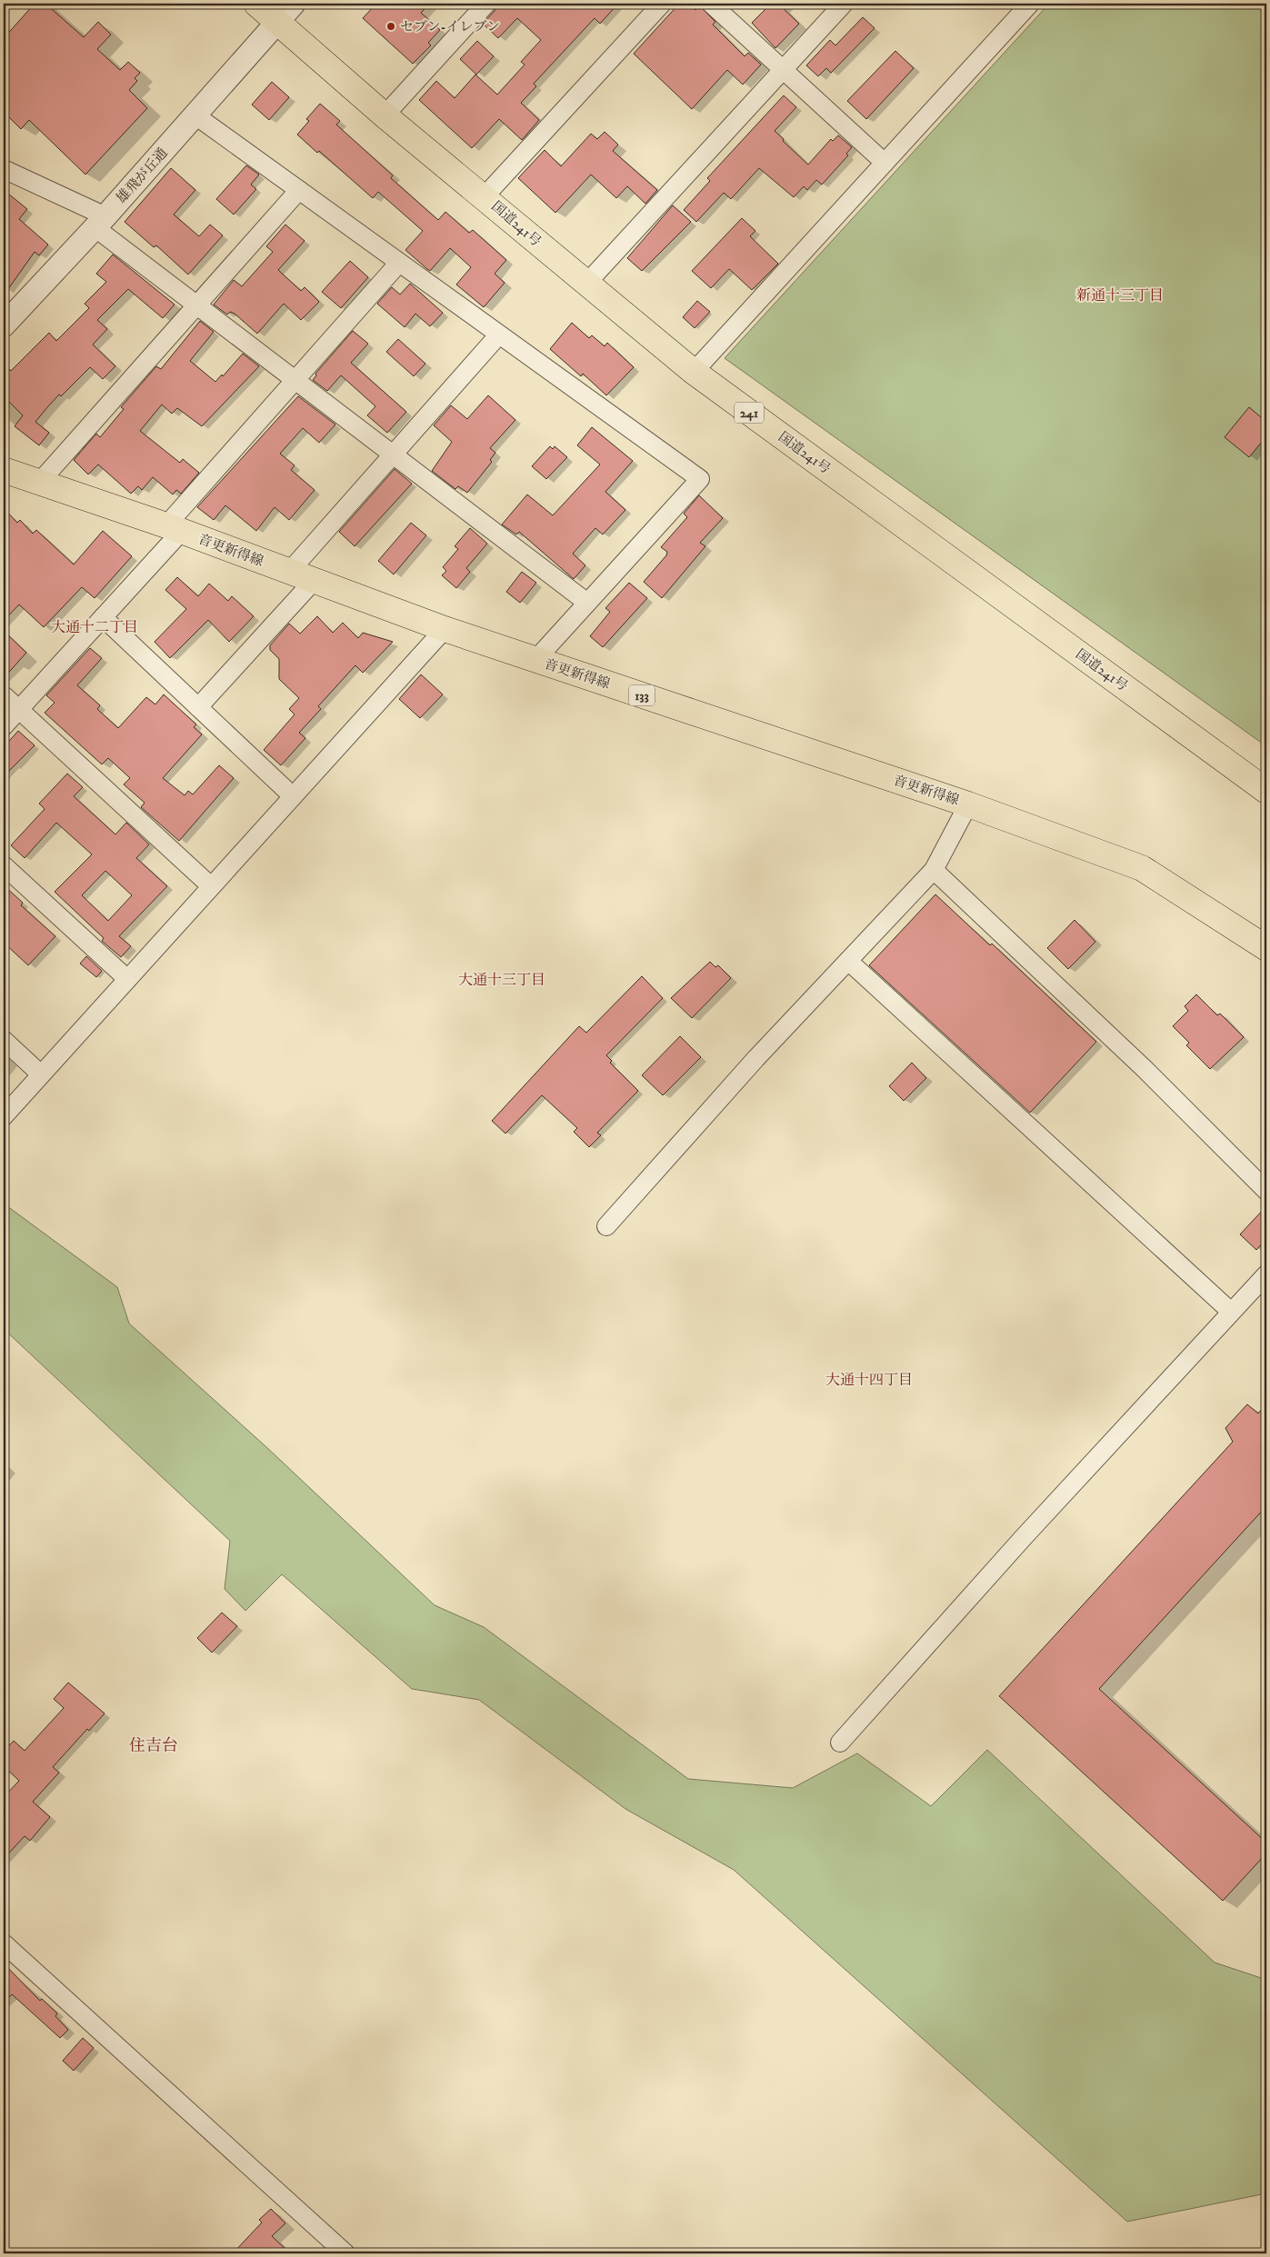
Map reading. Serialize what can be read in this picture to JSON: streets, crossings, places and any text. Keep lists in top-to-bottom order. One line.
{"streets":{"main road":["国道241号","241","音更新得線","133"],"street":["雄飛が丘通"]},"crossings":[["雄飛が丘通","国道241号"]],"districts":["新通十三丁目","大通十二丁目","大通十三丁目","大通十四丁目","住吉台"],"places":["セブン-イレブン"]}
